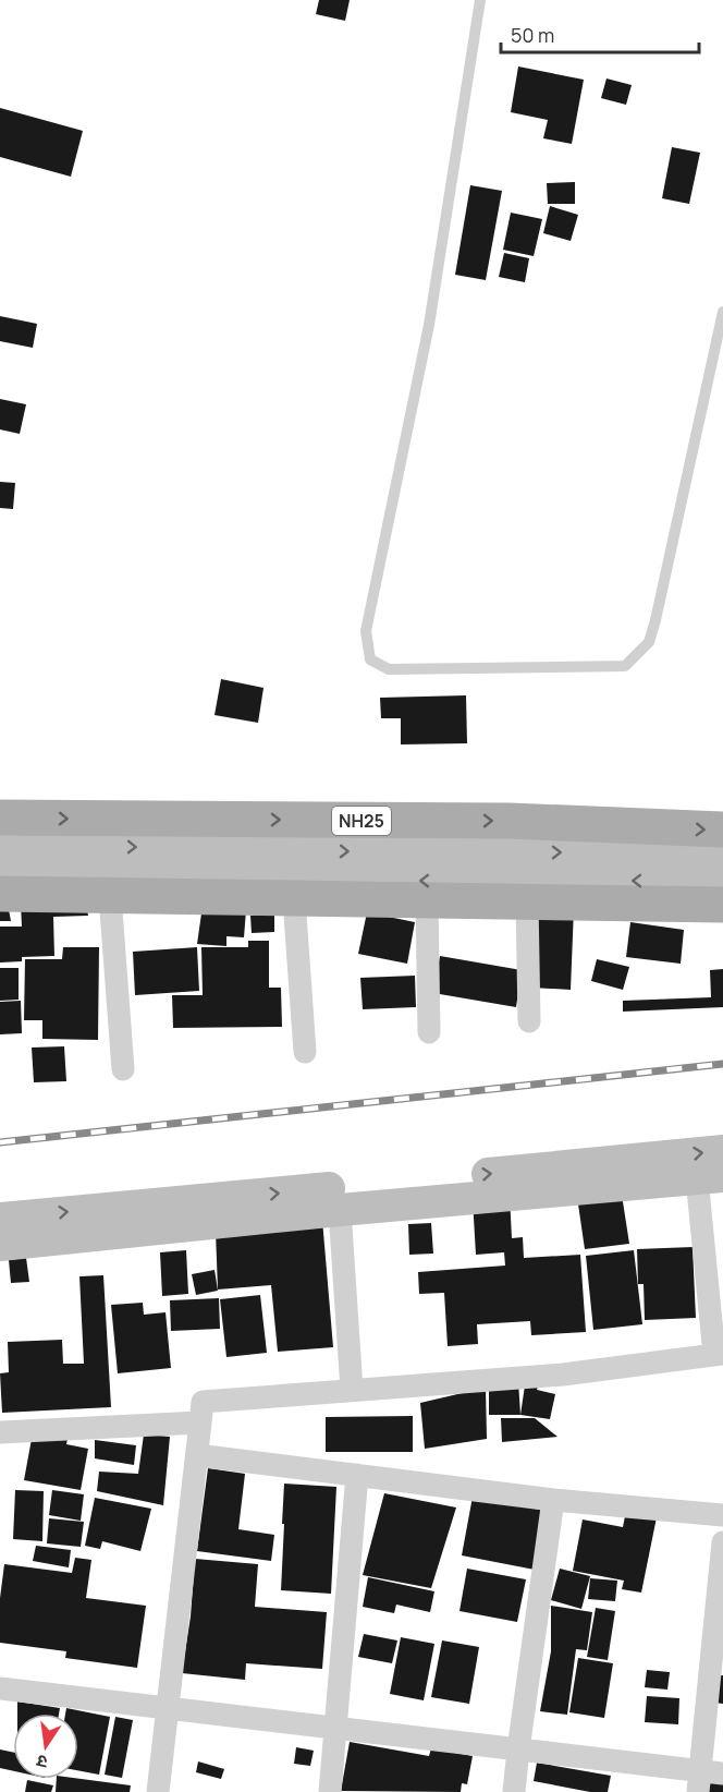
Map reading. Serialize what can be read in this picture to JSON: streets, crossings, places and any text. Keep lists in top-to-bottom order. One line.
{"streets":{"main road":["NH25"]},"scale_bar":"50 m","north":"bottom"}
